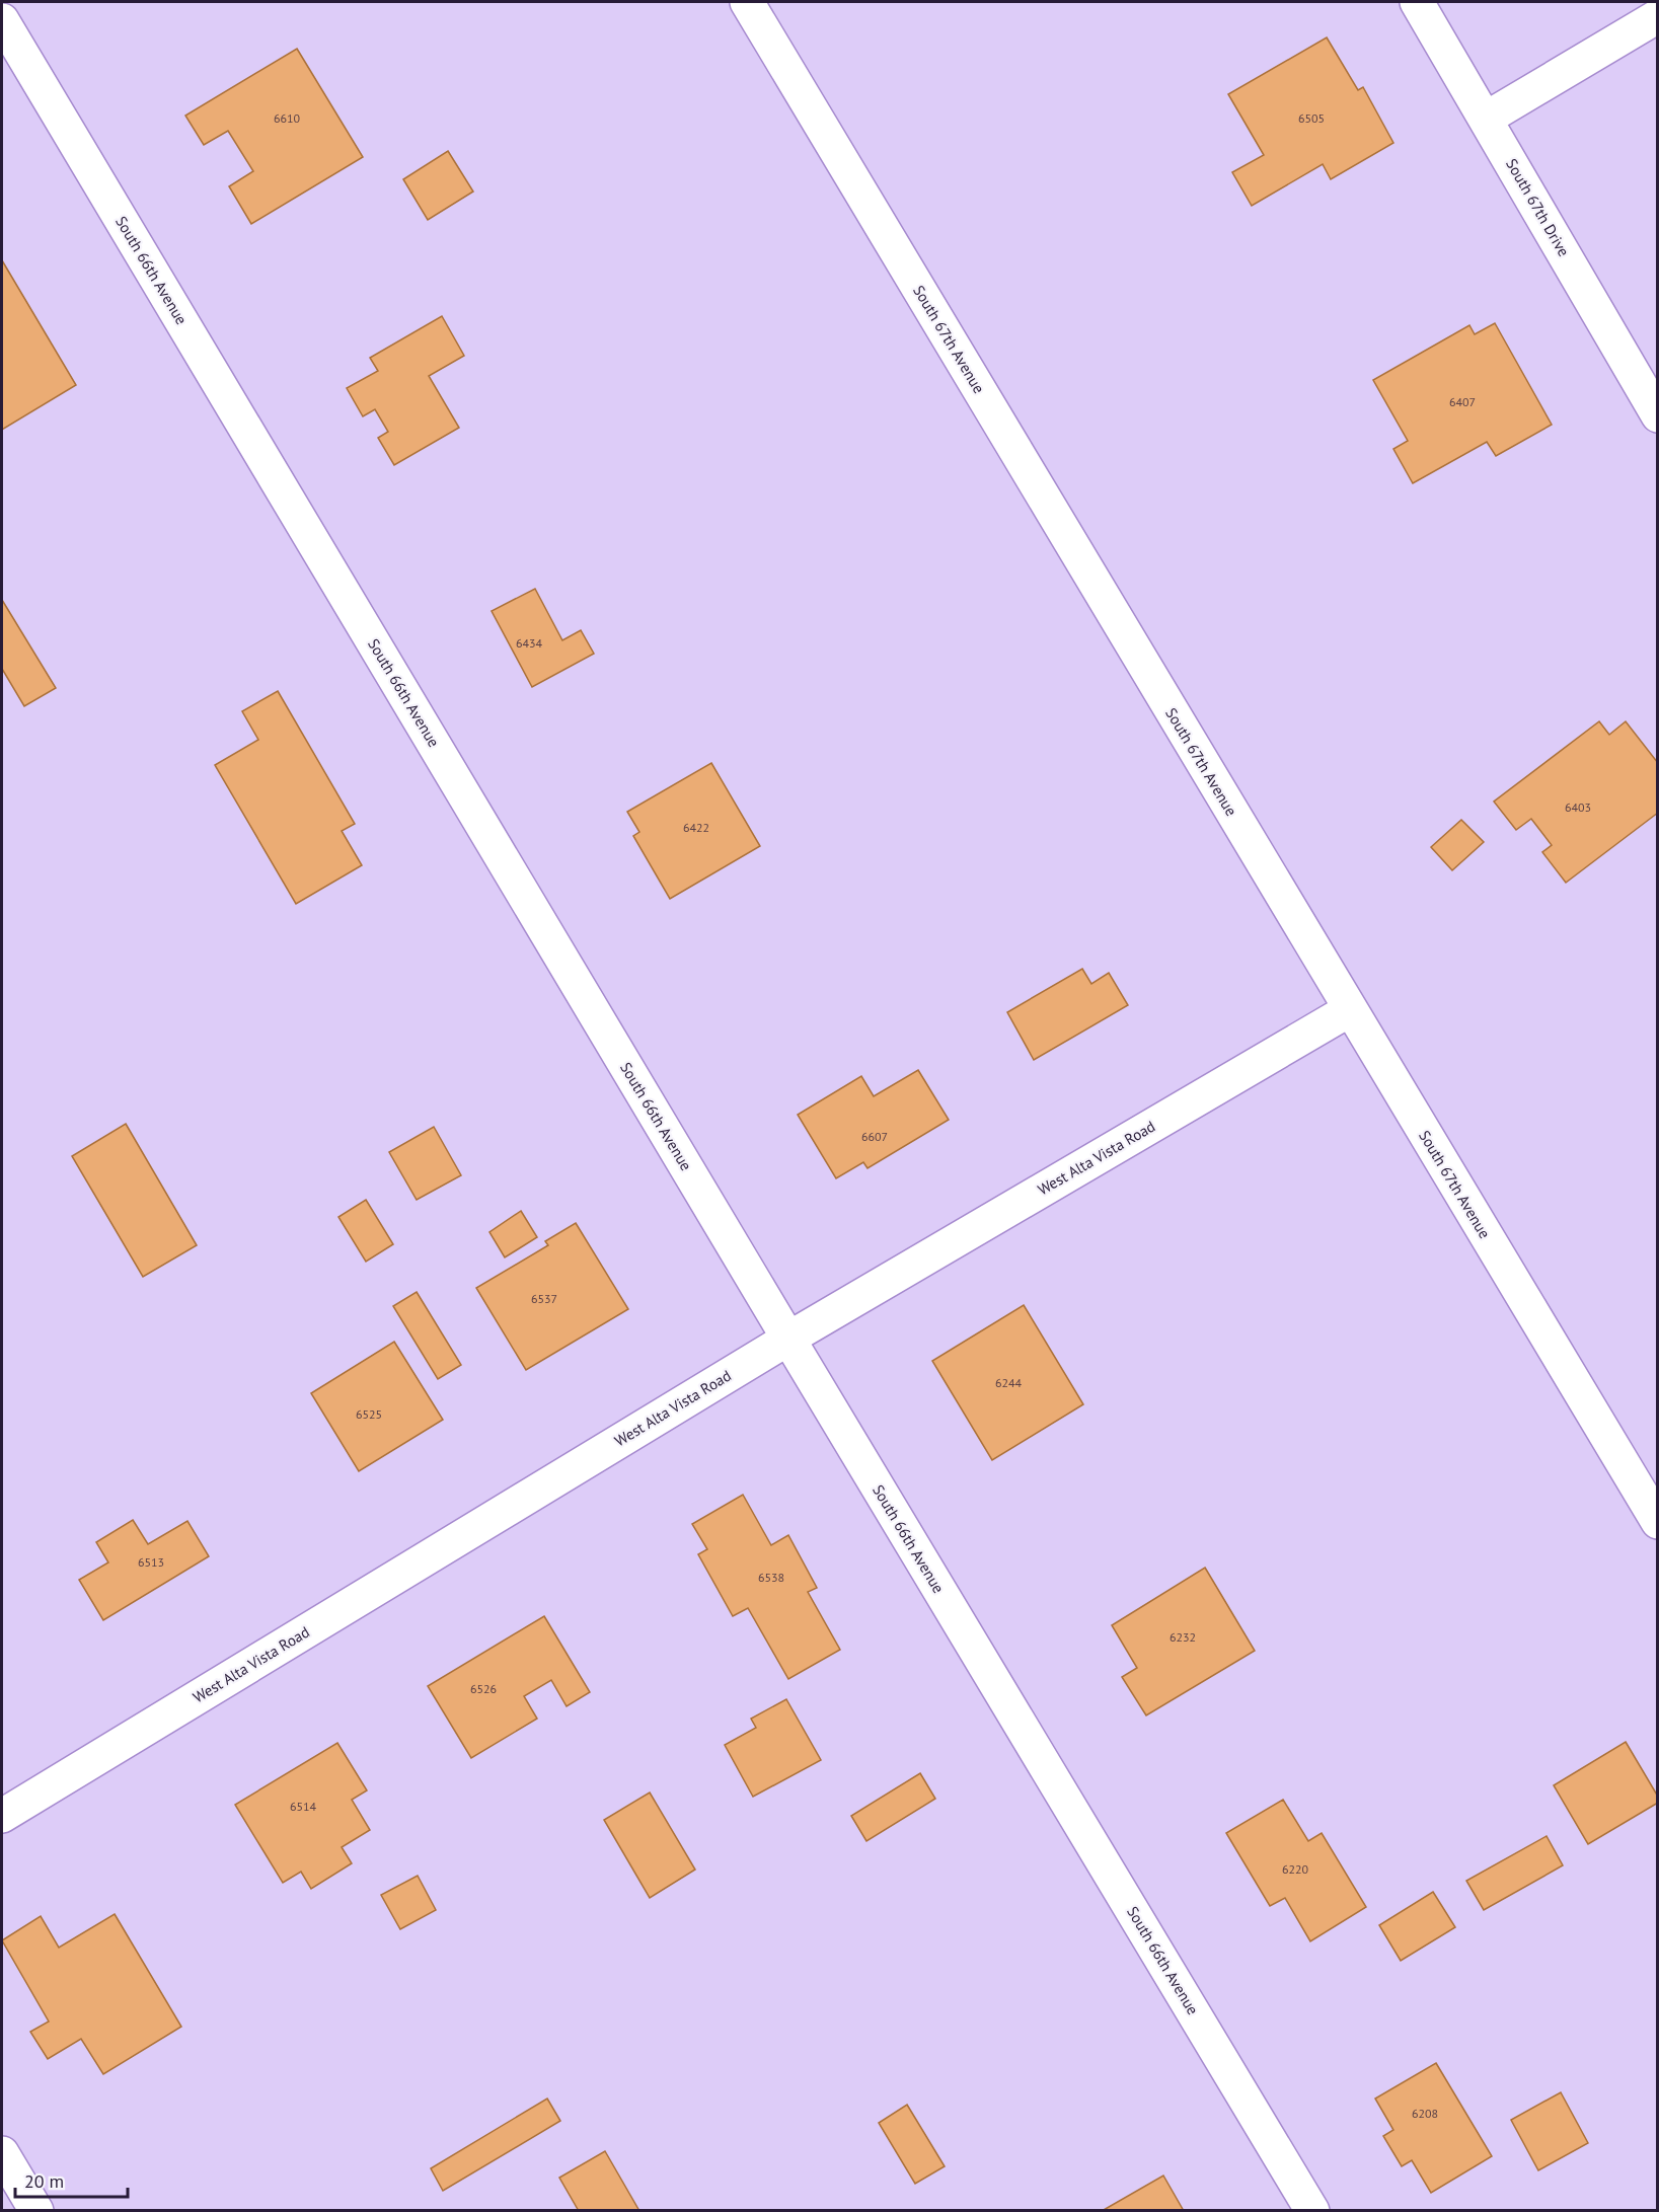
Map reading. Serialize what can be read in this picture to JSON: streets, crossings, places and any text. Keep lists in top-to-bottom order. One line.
{"streets":{"street":["South 67th Drive","South 66th Avenue","South 67th Avenue","West Alta Vista Road"]},"crossings":[["South 66th Avenue","West Alta Vista Road"],["South 67th Avenue","West Alta Vista Road"]],"house_numbers":["6610","6505","6407","6434","6403","6422","6607","6537","6244","6525","6513","6538","6232","6526","6514","6220","6208"],"scale_bar":"20 m"}
